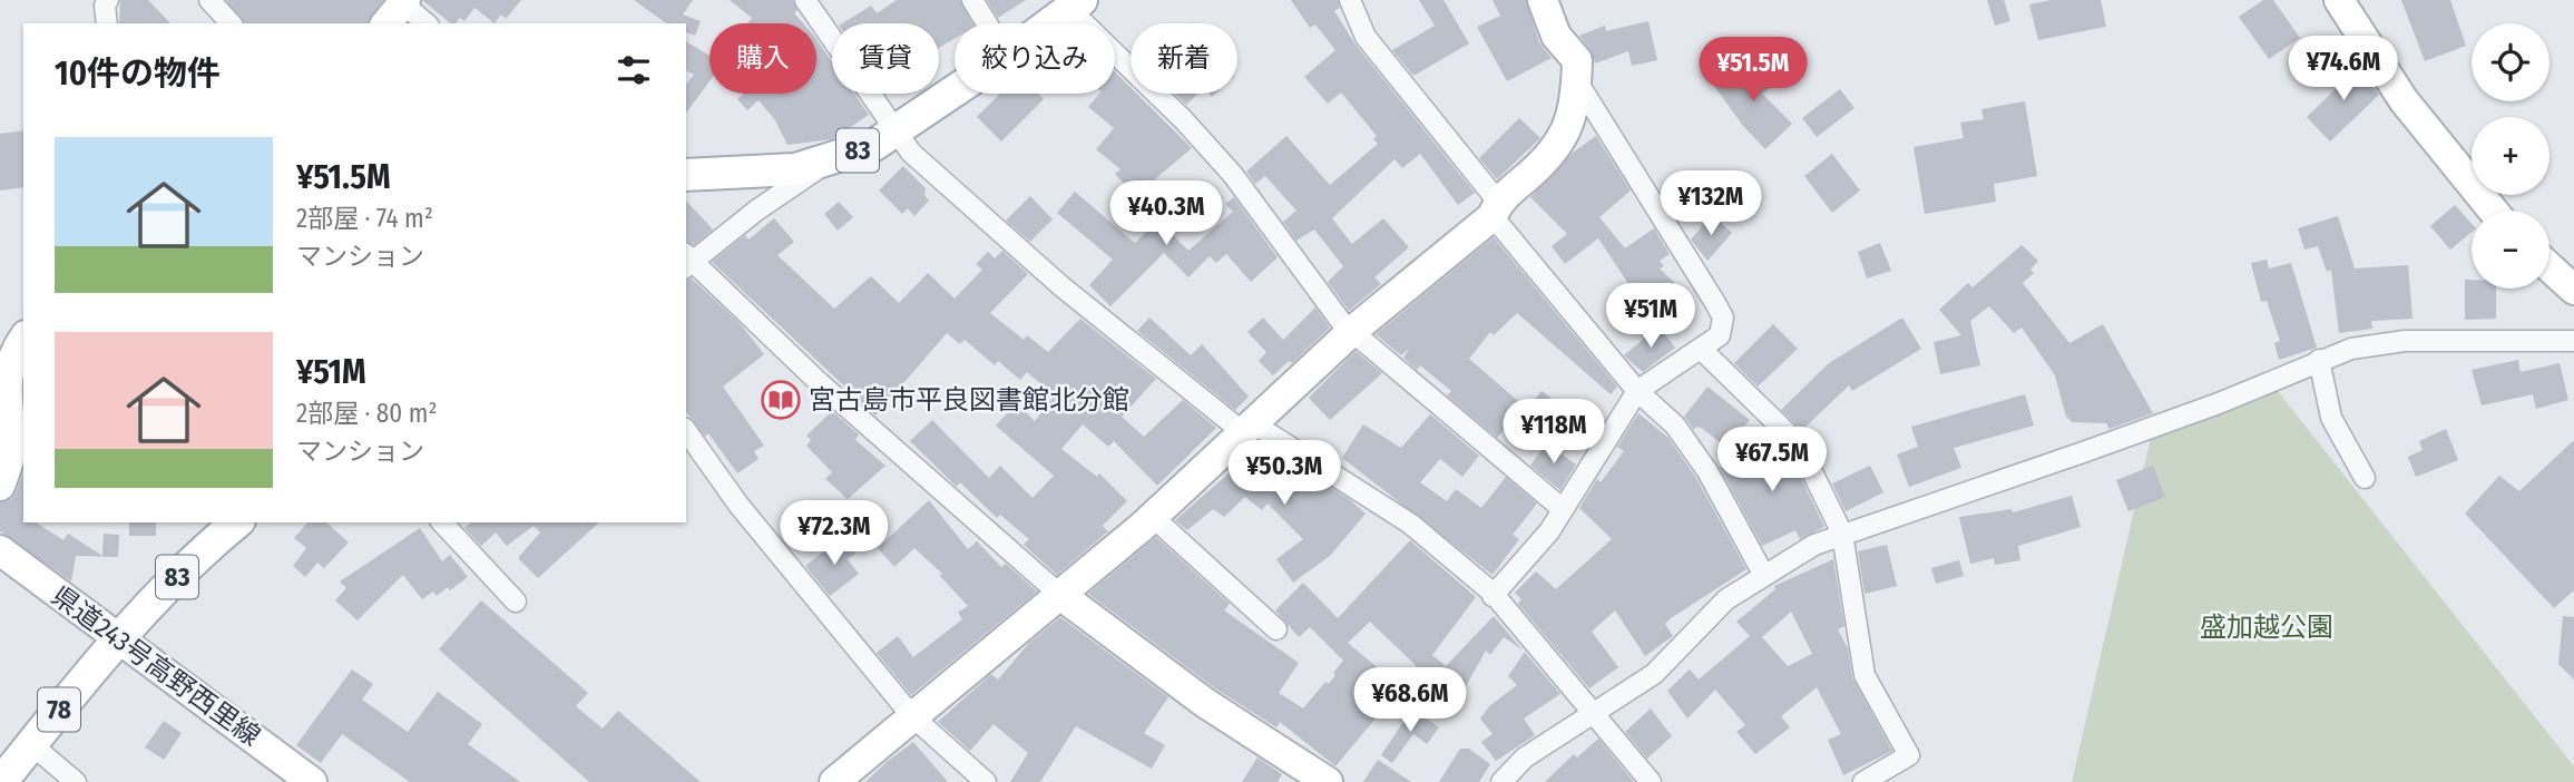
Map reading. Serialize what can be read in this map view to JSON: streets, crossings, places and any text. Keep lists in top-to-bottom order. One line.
{"streets":{"main road":["83","78"],"street":["県道243号高野西里線"]},"crossings":[["83","県道243号高野西里線"],["83","78"],["県道243号高野西里線","78"]],"parks":["盛加越公園"],"places":{"library":["宮古島市平良図書館北分館"]},"page":{"map_buttons":["+","−"],"chip":["購入","賃貸","絞り込み","新着"],"heading":"10件の物件","price":["¥74.6M","¥51.5M","¥132M","¥40.3M","¥51M","¥118M","¥67.5M","¥50.3M","¥72.3M","¥68.6M"],"list":[{"name":"¥51.5M","note":"2部屋 · 74 m² · マンション"},{"name":"¥51M","note":"2部屋 · 80 m² · マンション"}]}}
